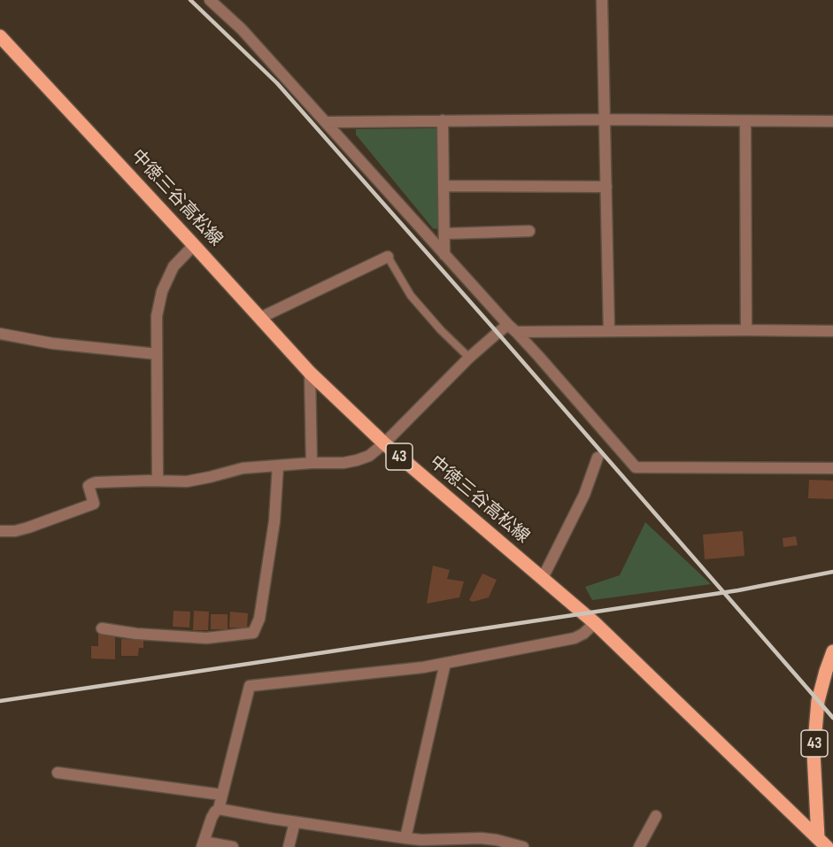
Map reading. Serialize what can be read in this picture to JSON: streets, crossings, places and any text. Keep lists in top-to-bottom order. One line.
{"streets":{"main road":["中徳三谷高松線","43"]}}
